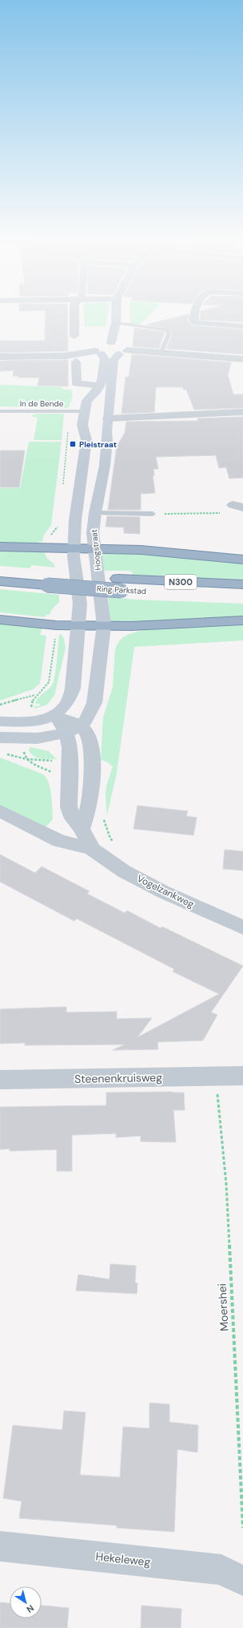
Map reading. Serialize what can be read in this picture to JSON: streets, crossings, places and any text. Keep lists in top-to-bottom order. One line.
{"streets":{"highway":["N300","Ring Parkstad"],"main road":["Hoogstraat"],"street":["Vogelzankweg","Steenenkruisweg","Hekeleweg"],"lane":["In de Bende"],"path":["Moershei"]},"crossings":[["Hoogstraat","Vogelzankweg"]],"places":{"transit":["Pleistraat"]},"north":"bottom right"}
